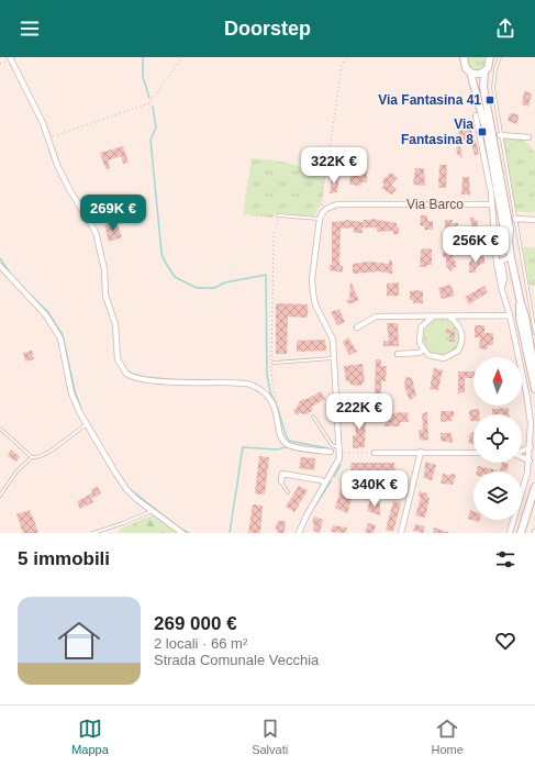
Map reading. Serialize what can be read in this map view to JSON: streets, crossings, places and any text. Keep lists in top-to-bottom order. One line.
{"streets":{"street":["Via Barco"]},"places":{"transit":["Via Fantasina 41","Via Fantasina 8"]},"north":"top","page":{"header":"Doorstep","price":["322K €","269K €","256K €","222K €","340K €"],"heading":"5 immobili","list":[{"name":"269 000 €","note":"2 locali · 66 m² · Strada Comunale Vecchia"}],"tabs":["Mappa","Salvati","Home"]}}
